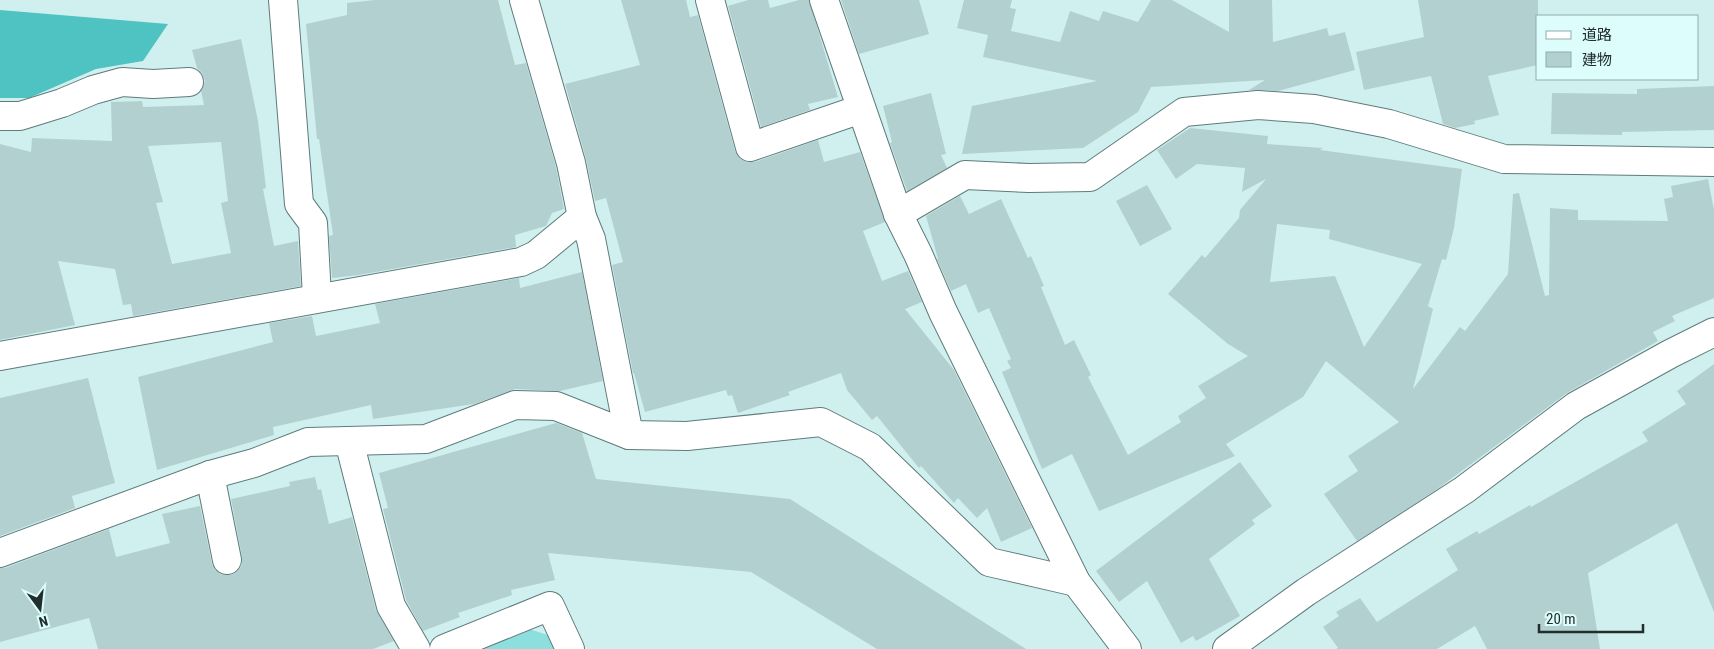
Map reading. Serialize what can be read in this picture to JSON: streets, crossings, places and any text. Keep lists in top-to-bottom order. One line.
{"legend":["道路","建物"],"scale_bar":"20 m","north":"bottom"}
